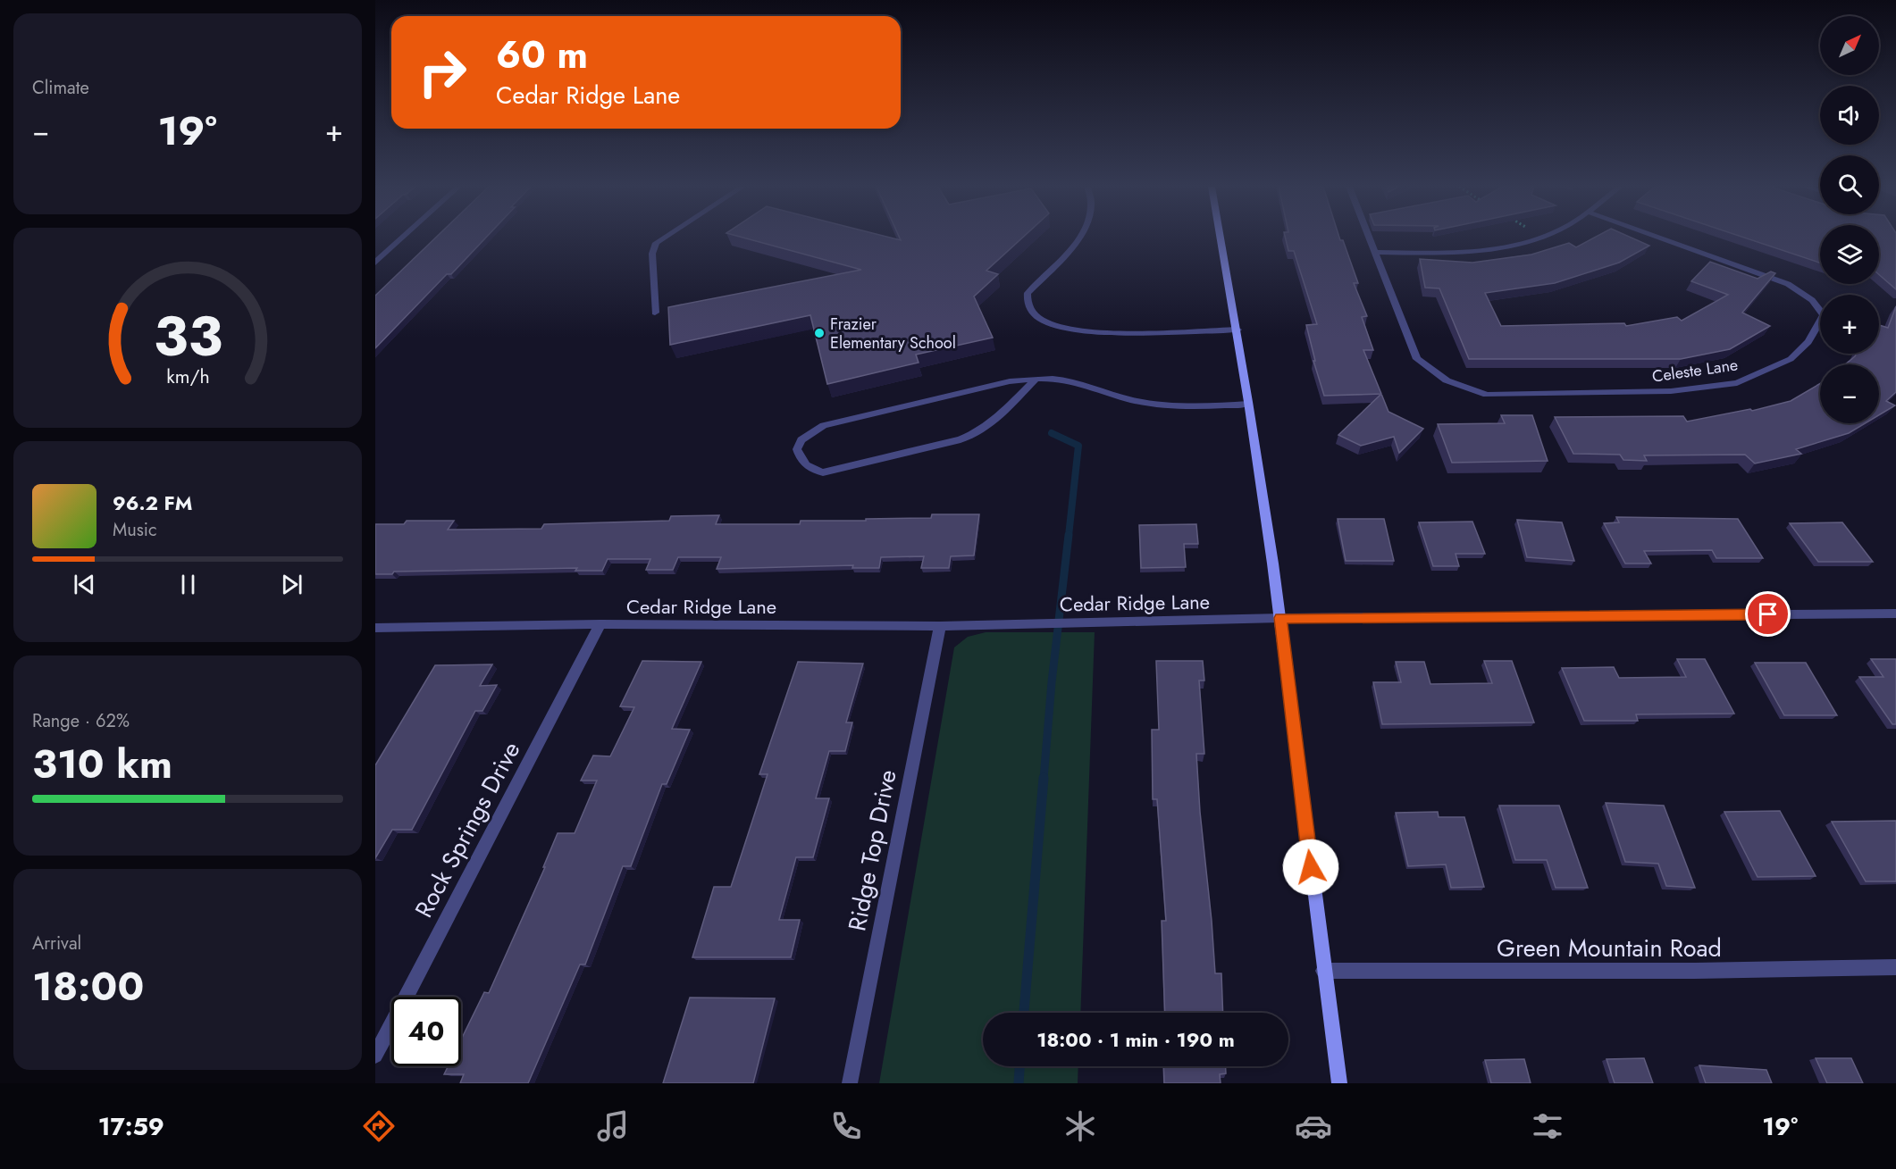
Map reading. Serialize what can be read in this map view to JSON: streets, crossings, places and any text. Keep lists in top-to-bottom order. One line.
{"streets":{"street":["Celeste Lane","Cedar Ridge Lane","Rock Springs Drive","Ridge Top Drive","Green Mountain Road"]},"crossings":[["Cedar Ridge Lane","Rock Springs Drive"],["Cedar Ridge Lane","Ridge Top Drive"]],"places":["Frazier Elementary School"],"north":"top right","page":{"tile":["Climate",["Range · 62%","310 km"],["Arrival","18:00"]],"map_buttons":["+","−"],"turn":["60 m","Cedar Ridge Lane"],"heat":["−","19°","+"],"song":["96.2 FM","Music"],"limit":"40","trip":"18:00 · 1 min · 190 m","tabs":["17:59","19°"],"gauge":["33","km/h"]}}
